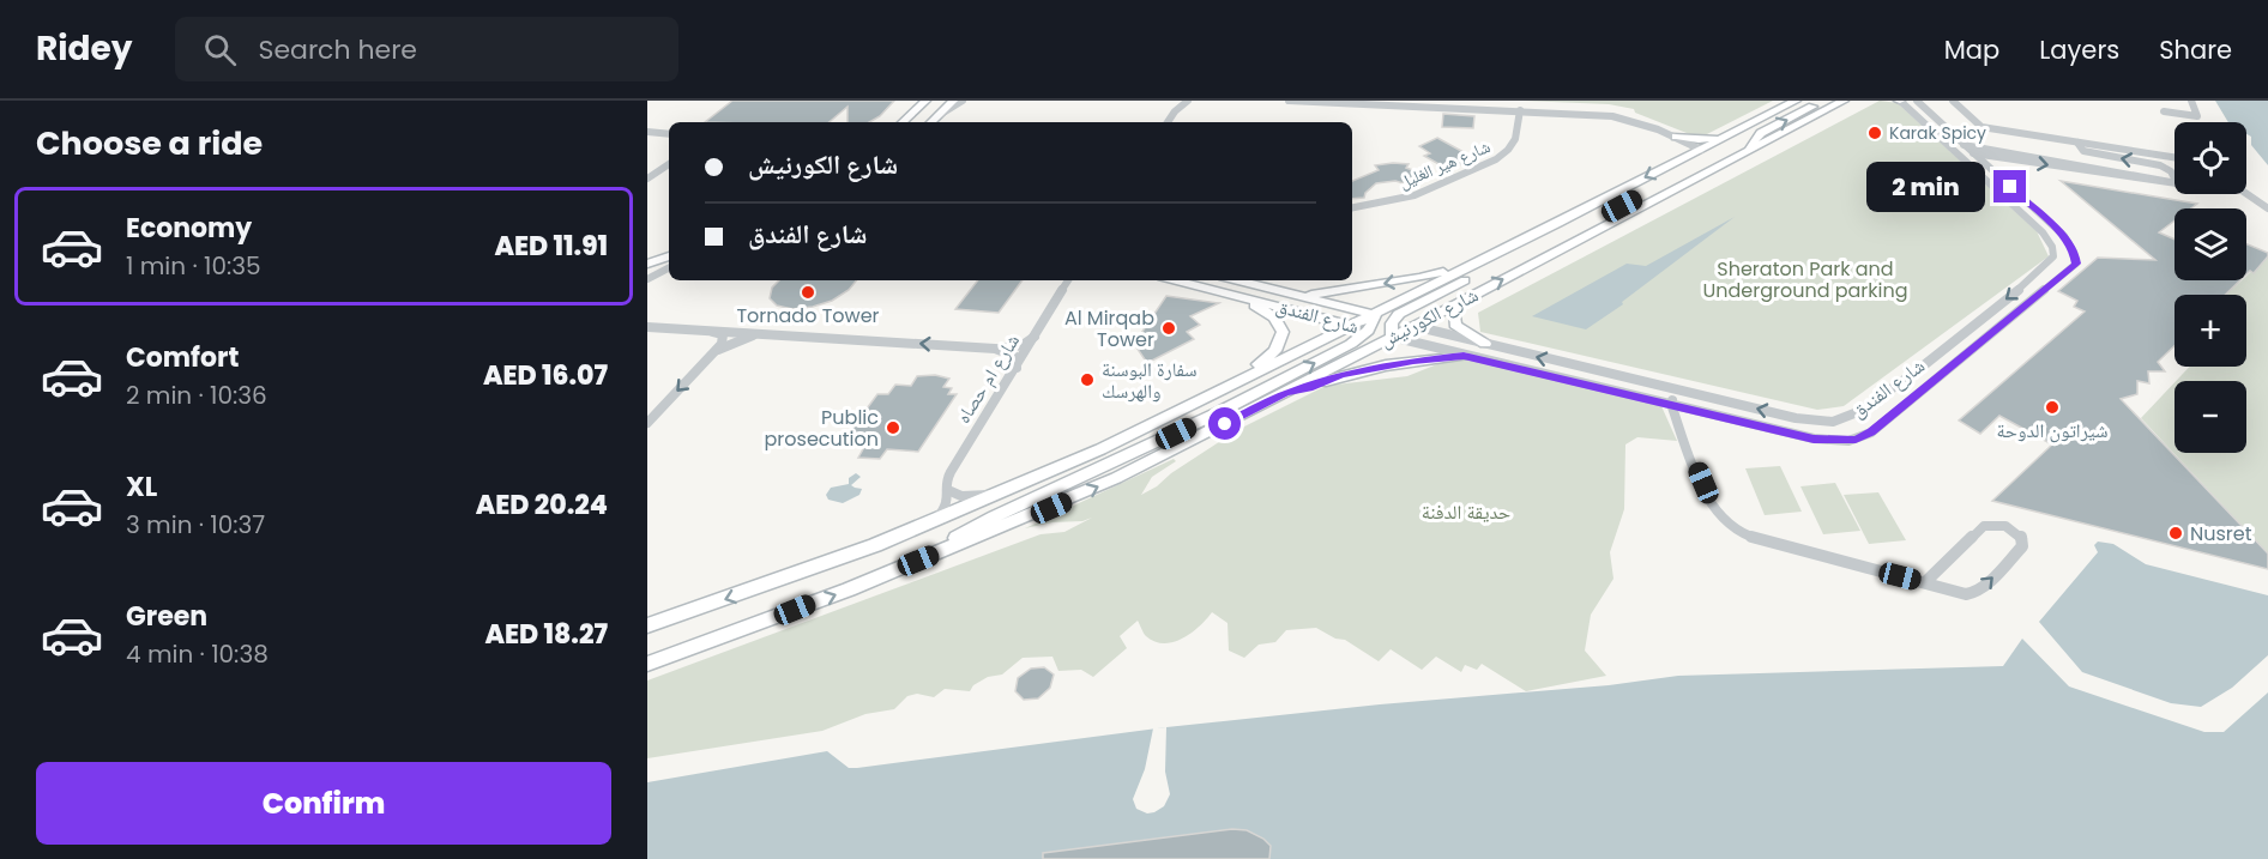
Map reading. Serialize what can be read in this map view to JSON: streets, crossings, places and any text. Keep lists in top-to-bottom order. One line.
{"streets":{"main road":["شارع الفندق","شارع الكورنيش"],"street":["شارع هير الغليل","شارع ام حصاه"]},"crossings":[["شارع الفندق","شارع الكورنيش"],["شارع الكورنيش","شارع ام حصاه"]],"parks":["Sheraton Park and Underground parking","حديقة الدفنة"],"places":["Karak Spicy","Tornado Tower","Al Mirqab Tower","سفارة البوسنة والهرسك","شيراتون الدوحة","Public prosecution","Nusret"],"page":{"header":"Ridey","search":"Search here","nav":["Map","Layers","Share"],"heading":"Choose a ride","map_buttons":["+","−"],"banner":["شارع الكورنيش","شارع الفندق"],"bubble":"2 min","list":[{"name":"Economy","note":"1 min · 10:35","value":"AED 11.91"},{"name":"Comfort","note":"2 min · 10:36","value":"AED 16.07"},{"name":"XL","note":"3 min · 10:37","value":"AED 20.24"},{"name":"Green","note":"4 min · 10:38","value":"AED 18.27"}],"buttons":"Confirm"}}
